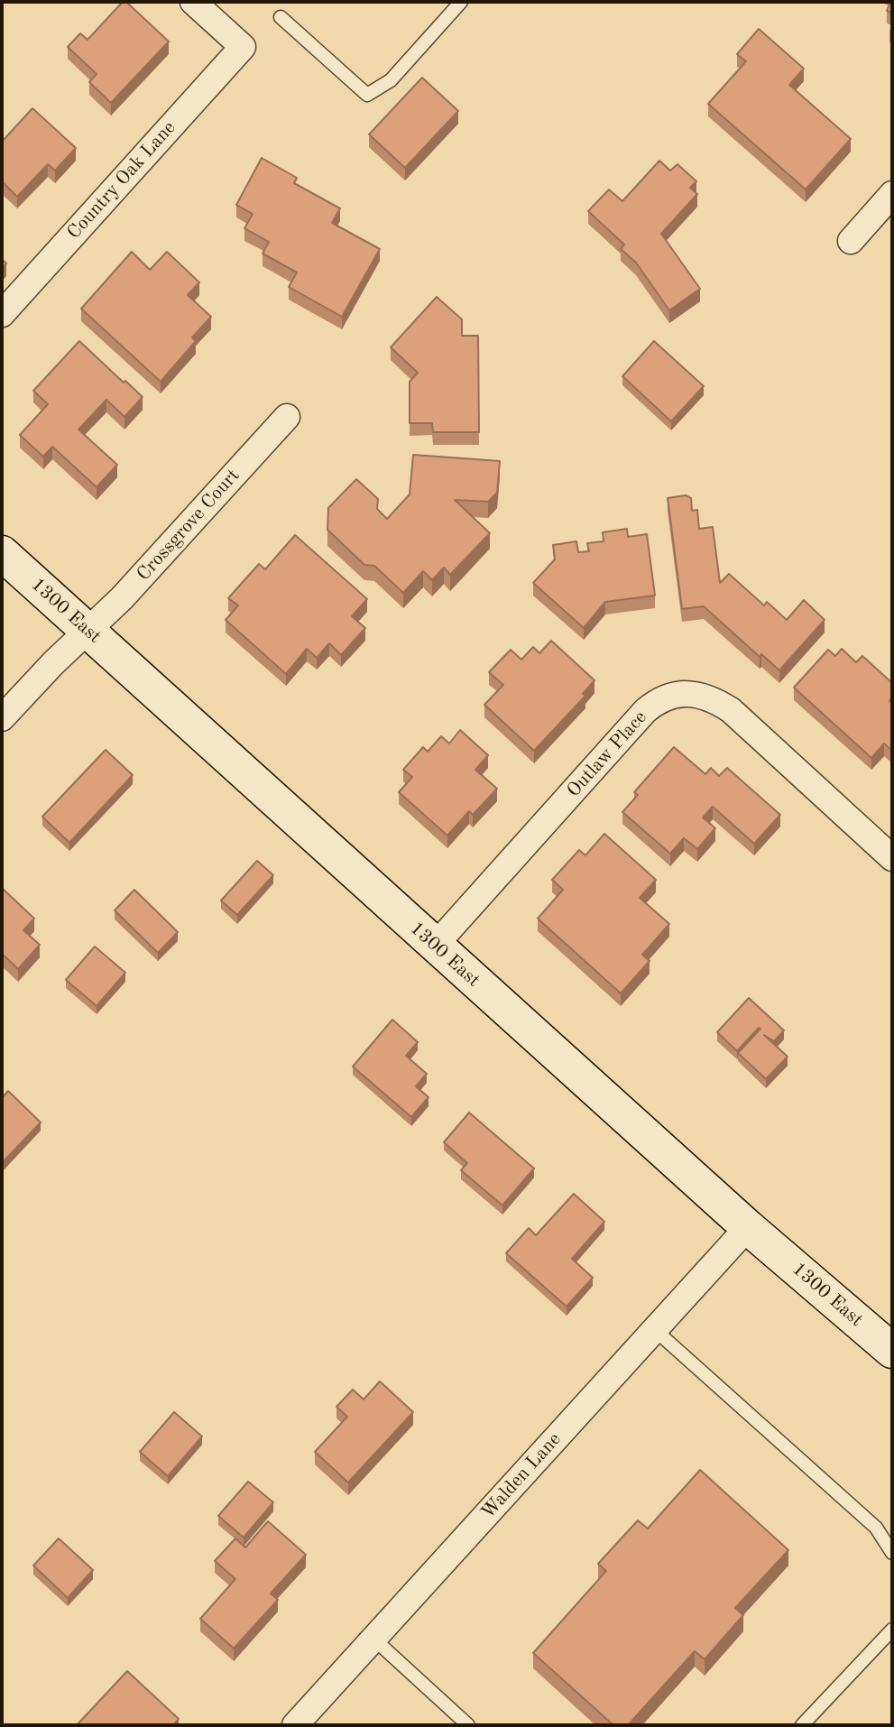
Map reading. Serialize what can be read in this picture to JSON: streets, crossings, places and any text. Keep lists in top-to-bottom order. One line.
{"streets":{"main road":["1300 East"],"street":["Country Oak Lane","Crossgrove Court","Outlaw Place","Walden Lane"]},"crossings":[["Crossgrove Court","1300 East"],["1300 East","Outlaw Place"],["1300 East","Walden Lane"]]}
